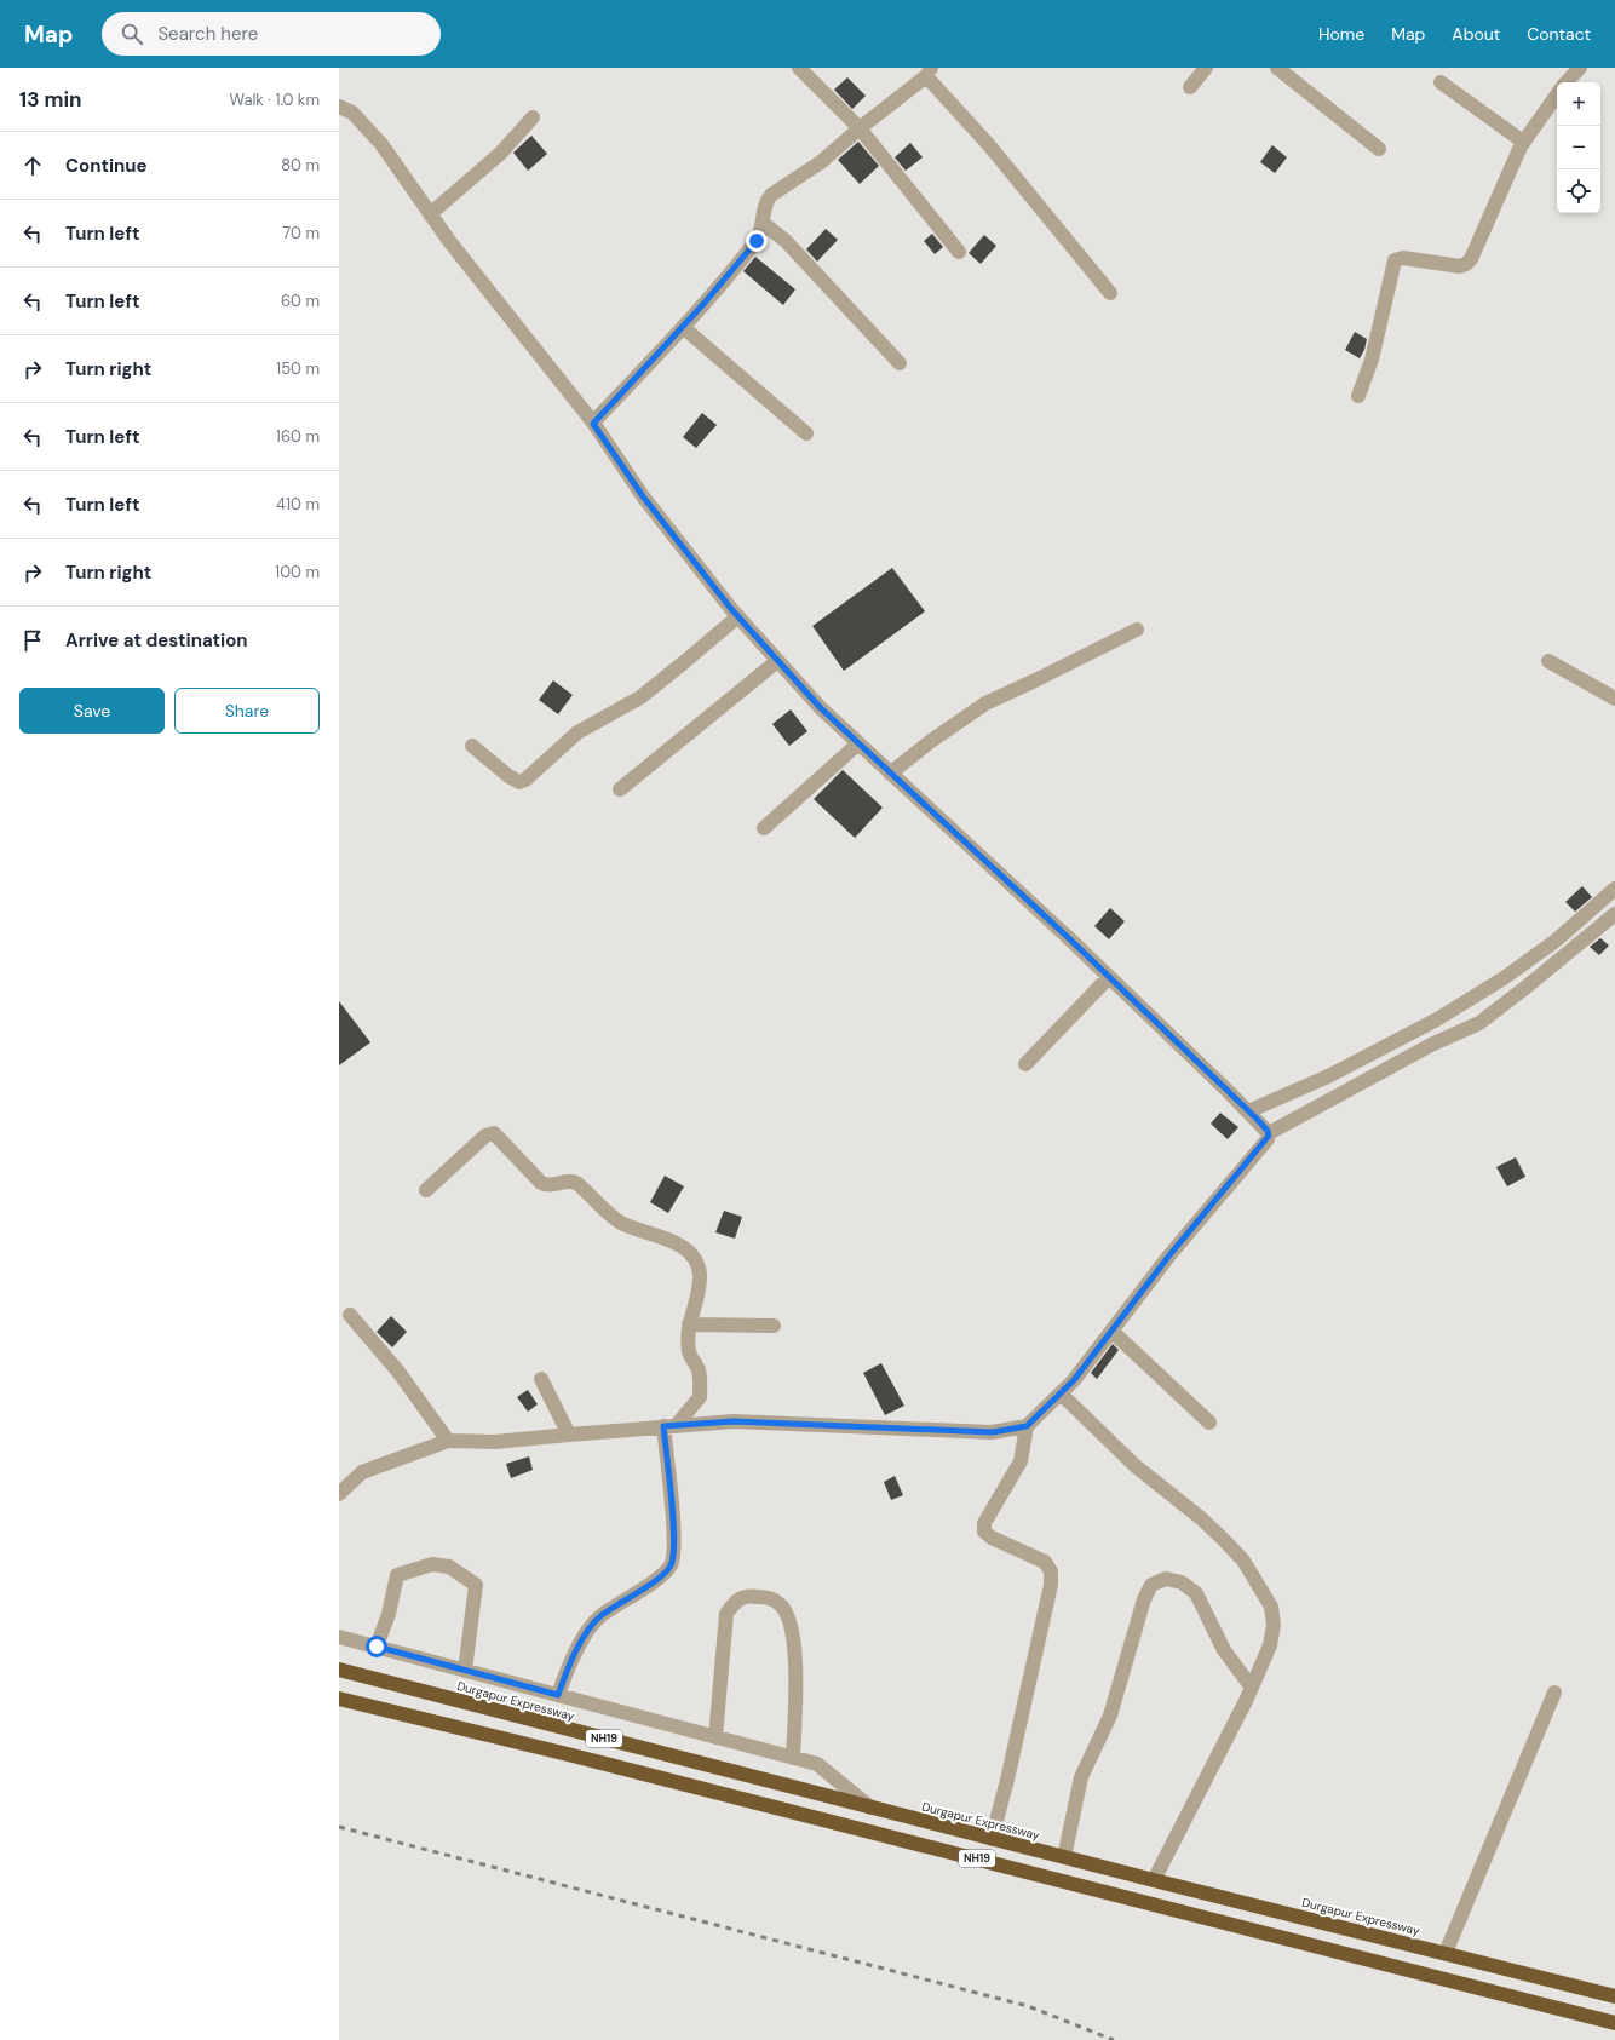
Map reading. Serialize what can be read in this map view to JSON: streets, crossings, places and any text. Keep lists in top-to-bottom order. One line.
{"streets":{"highway":["Durgapur Expressway","NH19"]},"page":{"header":"Map","search":"Search here","nav":["Home","Map","About","Contact"],"heading":["13 min","Walk · 1.0 km"],"map_buttons":["+","−"],"list":[["Continue","80 m"],["Turn left","70 m"],["Turn left","60 m"],["Turn right","150 m"],["Turn left","160 m"],["Turn left","410 m"],["Turn right","100 m"],"Arrive at destination"],"buttons":["Save","Share"]}}
